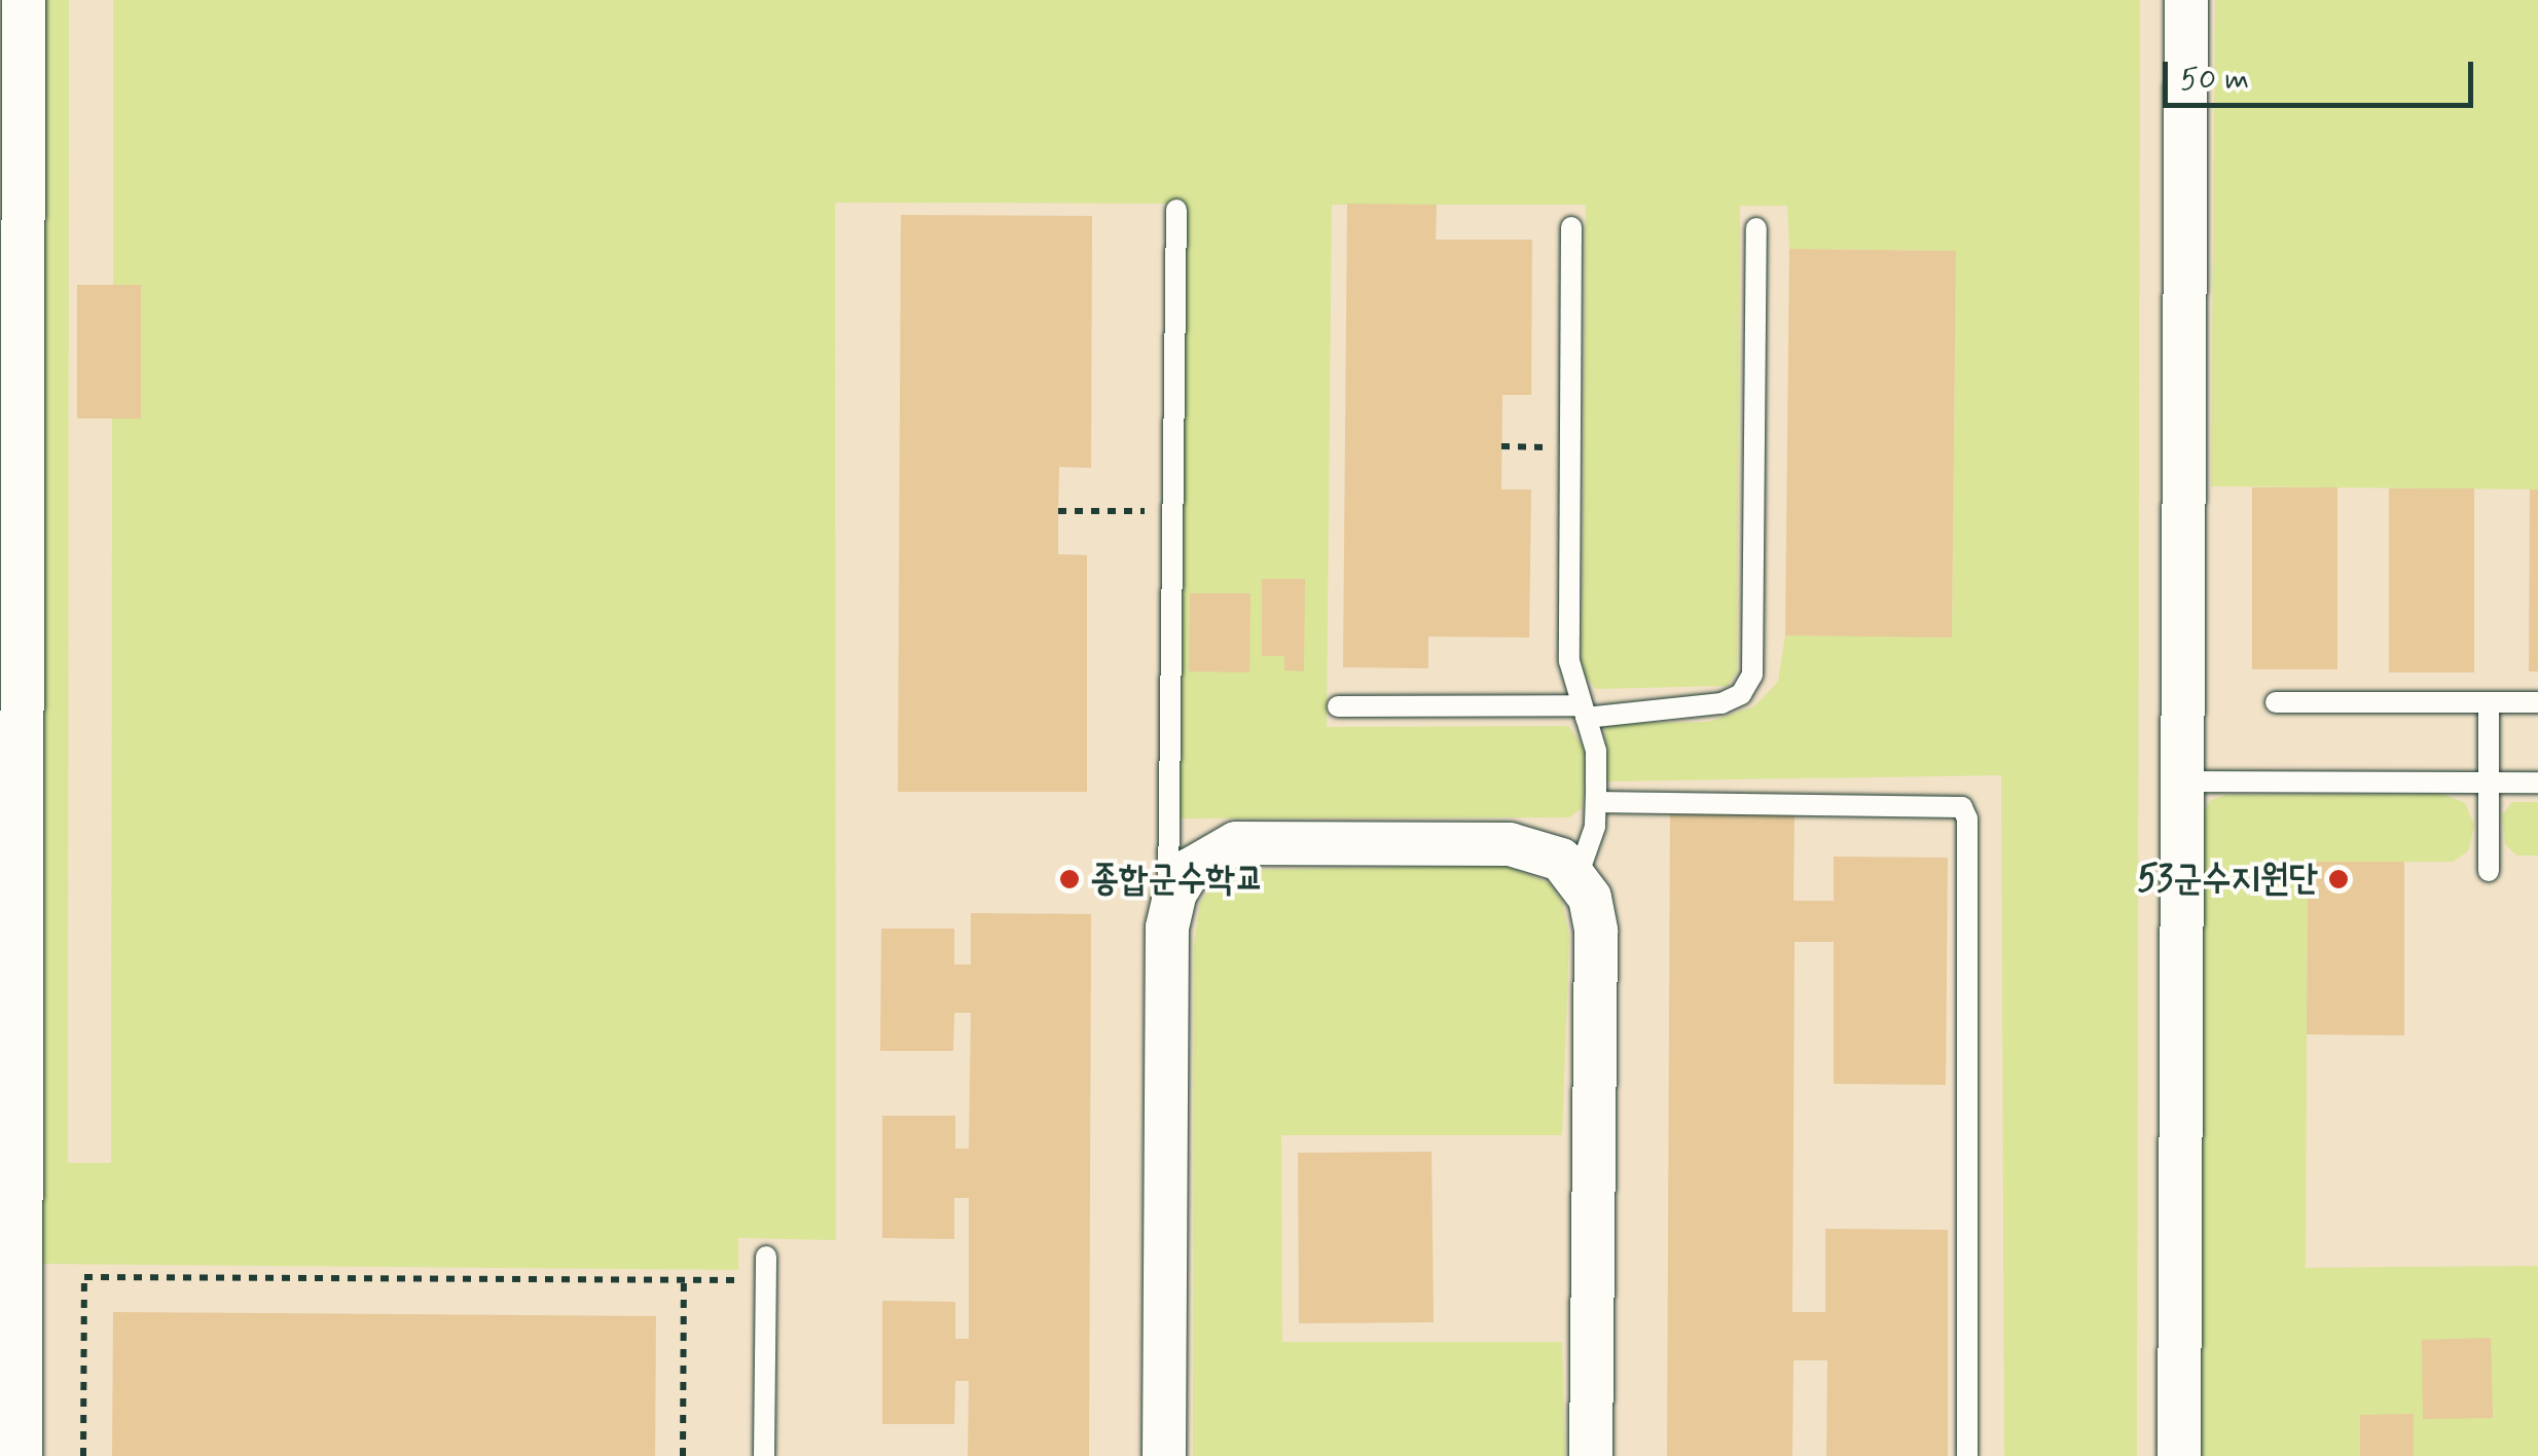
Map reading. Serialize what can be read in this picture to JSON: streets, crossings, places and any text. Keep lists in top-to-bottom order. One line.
{"places":["종합군수학교","53군수지원단"],"scale_bar":"50 m"}
